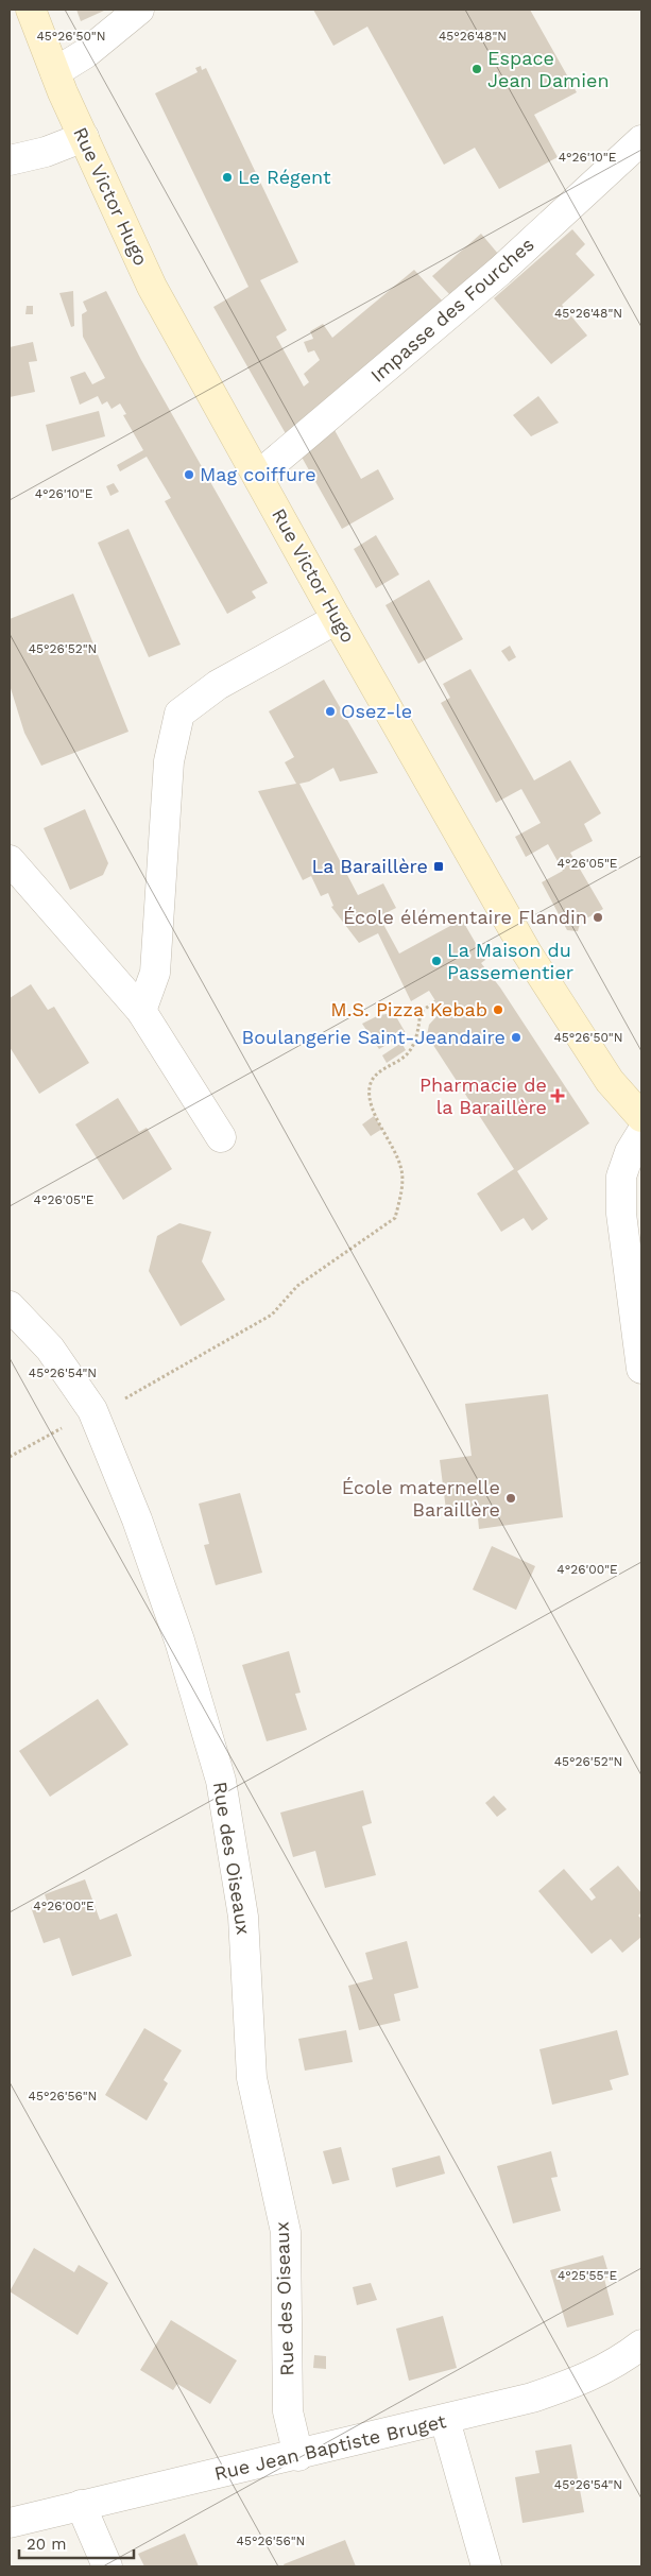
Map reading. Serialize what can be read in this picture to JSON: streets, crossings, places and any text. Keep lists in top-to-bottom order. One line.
{"streets":{"main road":["Rue Victor Hugo"],"street":["Impasse des Fourches","Rue des Oiseaux","Rue Jean Baptiste Bruget"]},"crossings":[["Rue Victor Hugo","Impasse des Fourches"],["Rue des Oiseaux","Rue Jean Baptiste Bruget"]],"places":{"other":["Espace Jean Damien","Le Régent","Mag coiffure","Osez-le","École élémentaire Flandin","La Maison du Passementier","M.S. Pizza Kebab","Boulangerie Saint-Jeandaire","École maternelle Baraillère"],"transit":["La Baraillère"],"health":["Pharmacie de la Baraillère"]},"scale_bar":"20 m","coordinates":["45°26'50\"N","45°26'48\"N","4°26'10\"E","45°26'52\"N","4°26'05\"E","45°26'54\"N","4°26'00\"E","45°26'56\"N","4°25'55\"E"]}
